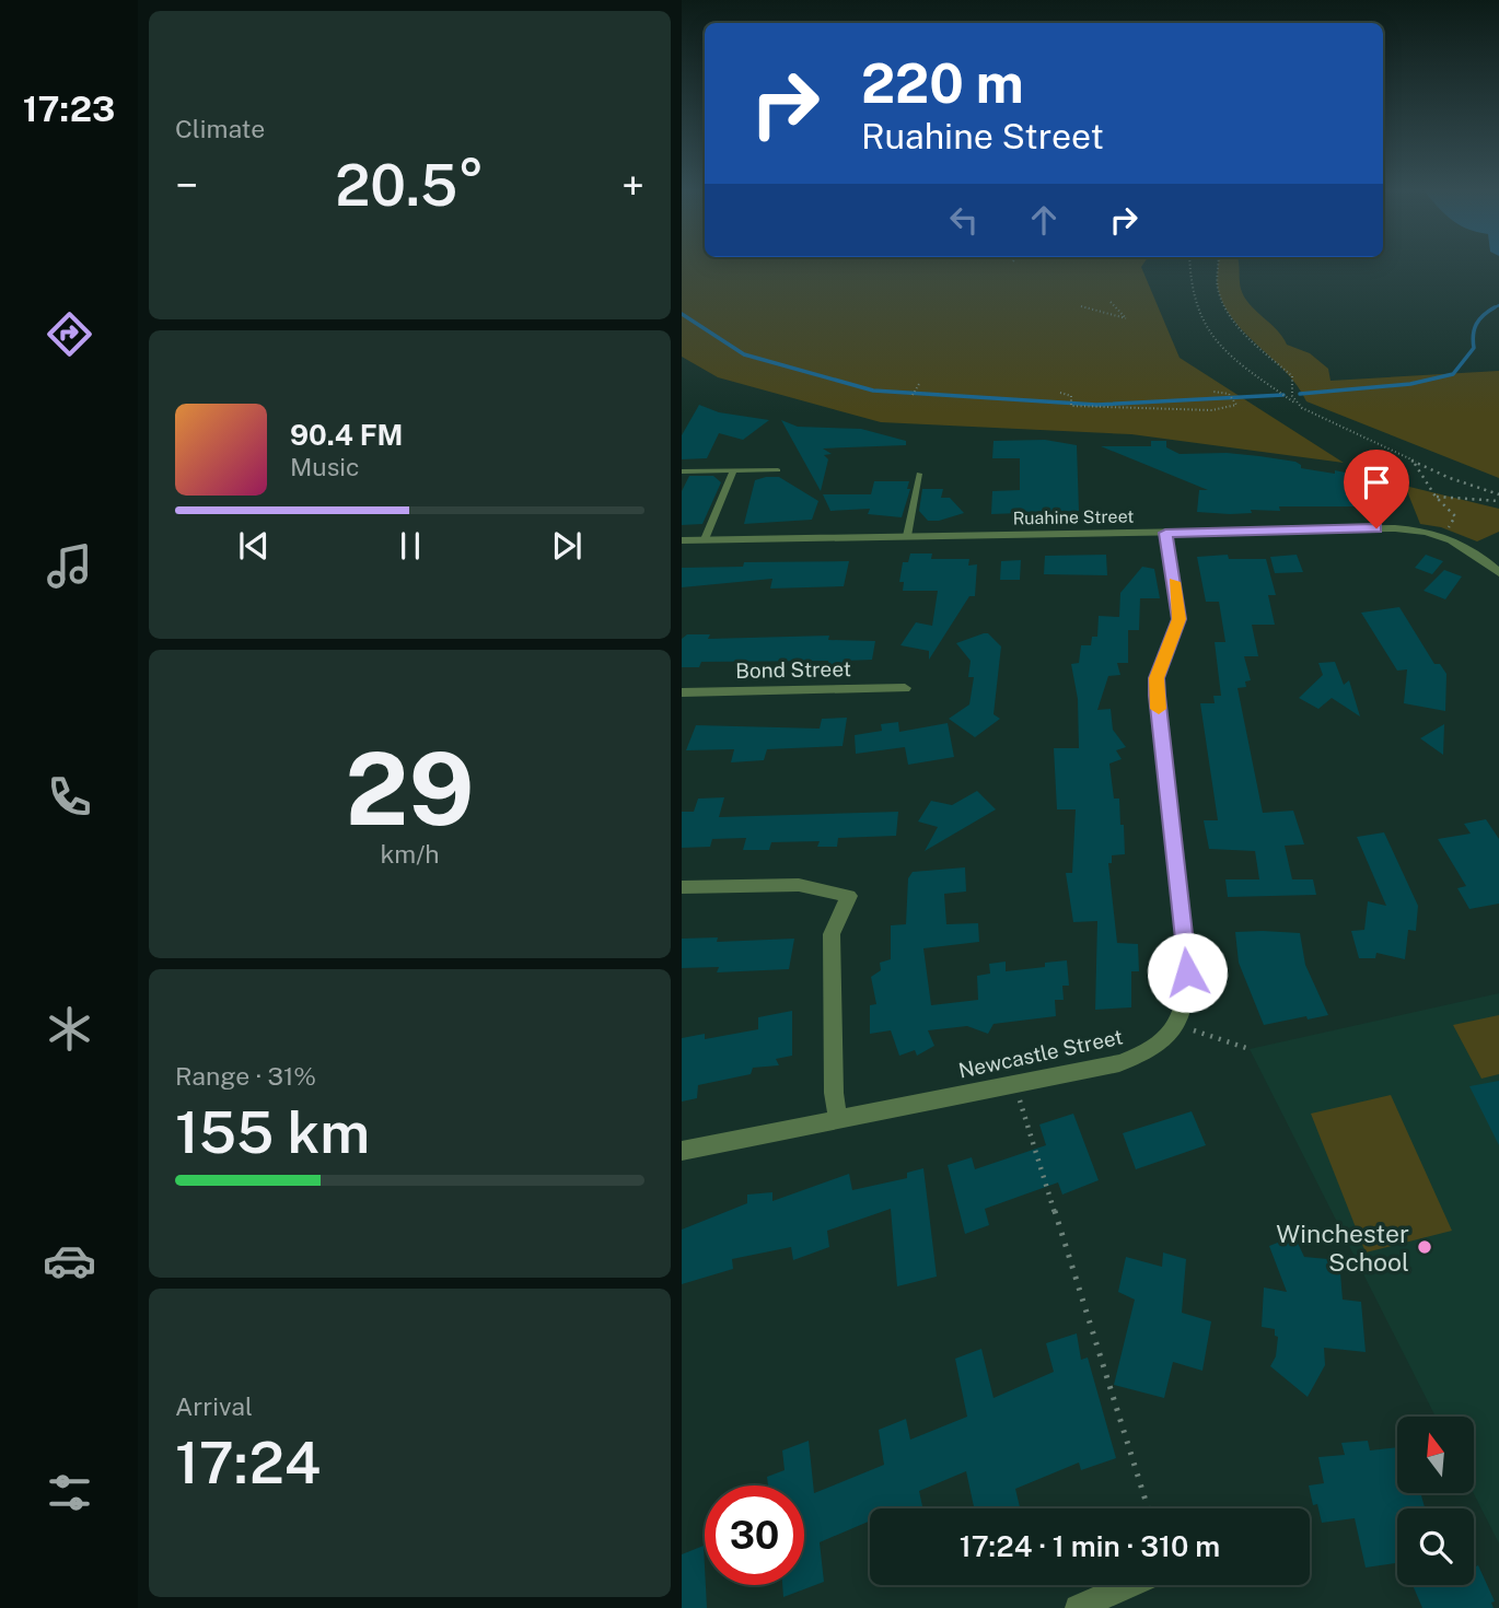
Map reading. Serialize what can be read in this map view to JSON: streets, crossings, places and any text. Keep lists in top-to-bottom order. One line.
{"streets":{"street":["Ruahine Street","Bond Street","Newcastle Street"]},"places":["Winchester School"],"north":"top","page":{"tabs":"17:23","tile":["Climate",["29","km/h"],["Range · 31%","155 km"],["Arrival","17:24"]],"turn":["220 m","Ruahine Street"],"heat":["−","20.5°","+"],"song":["90.4 FM","Music"],"limit":"30","trip":"17:24 · 1 min · 310 m"}}
